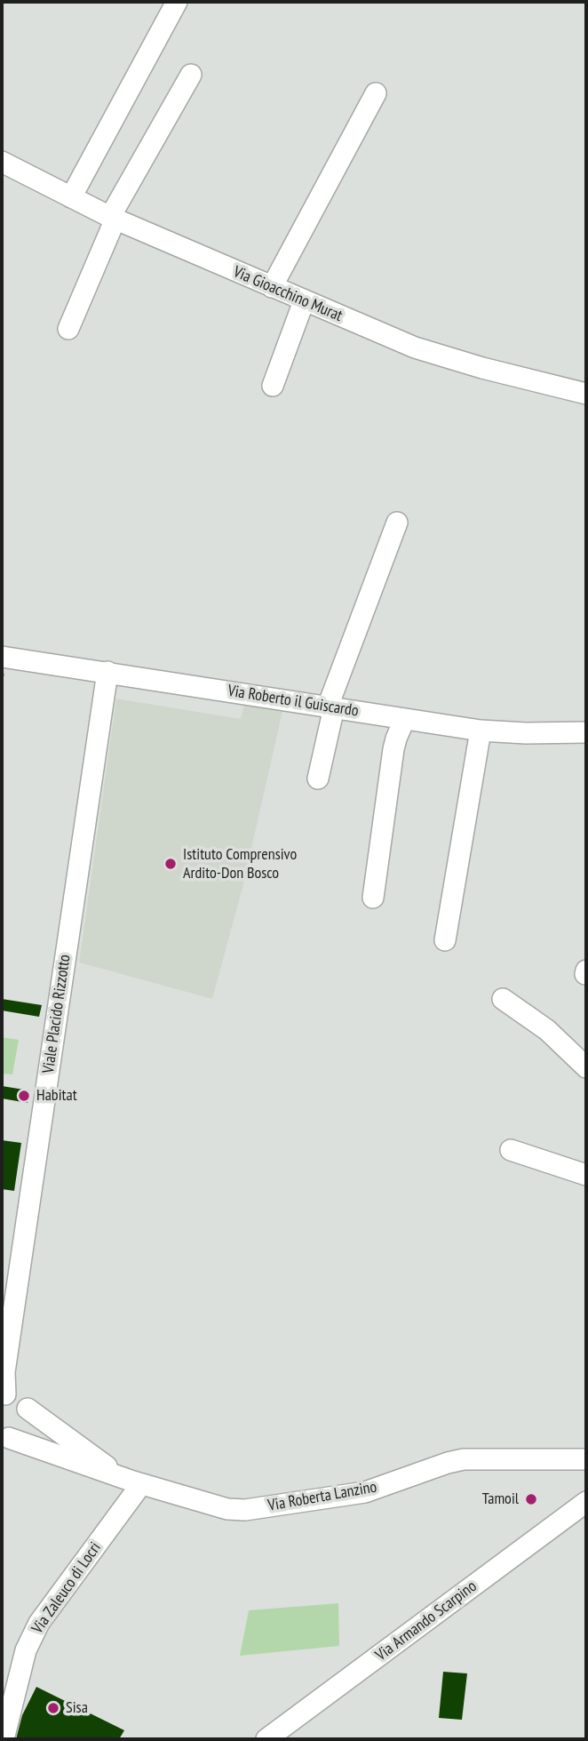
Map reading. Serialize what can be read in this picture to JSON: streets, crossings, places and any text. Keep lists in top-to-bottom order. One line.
{"streets":{"street":["Via Gioacchino Murat","Via Roberto il Guiscardo","Viale Placido Rizzotto","Via Roberta Lanzino","Via Zaleuco di Locri","Via Armando Scarpino"]},"crossings":[["Via Roberto il Guiscardo","Viale Placido Rizzotto"],["Viale Placido Rizzotto","Via Roberta Lanzino"],["Via Roberta Lanzino","Via Zaleuco di Locri"]],"places":["Istituto Comprensivo Ardito-Don Bosco","Habitat","Tamoil","Sisa"]}
